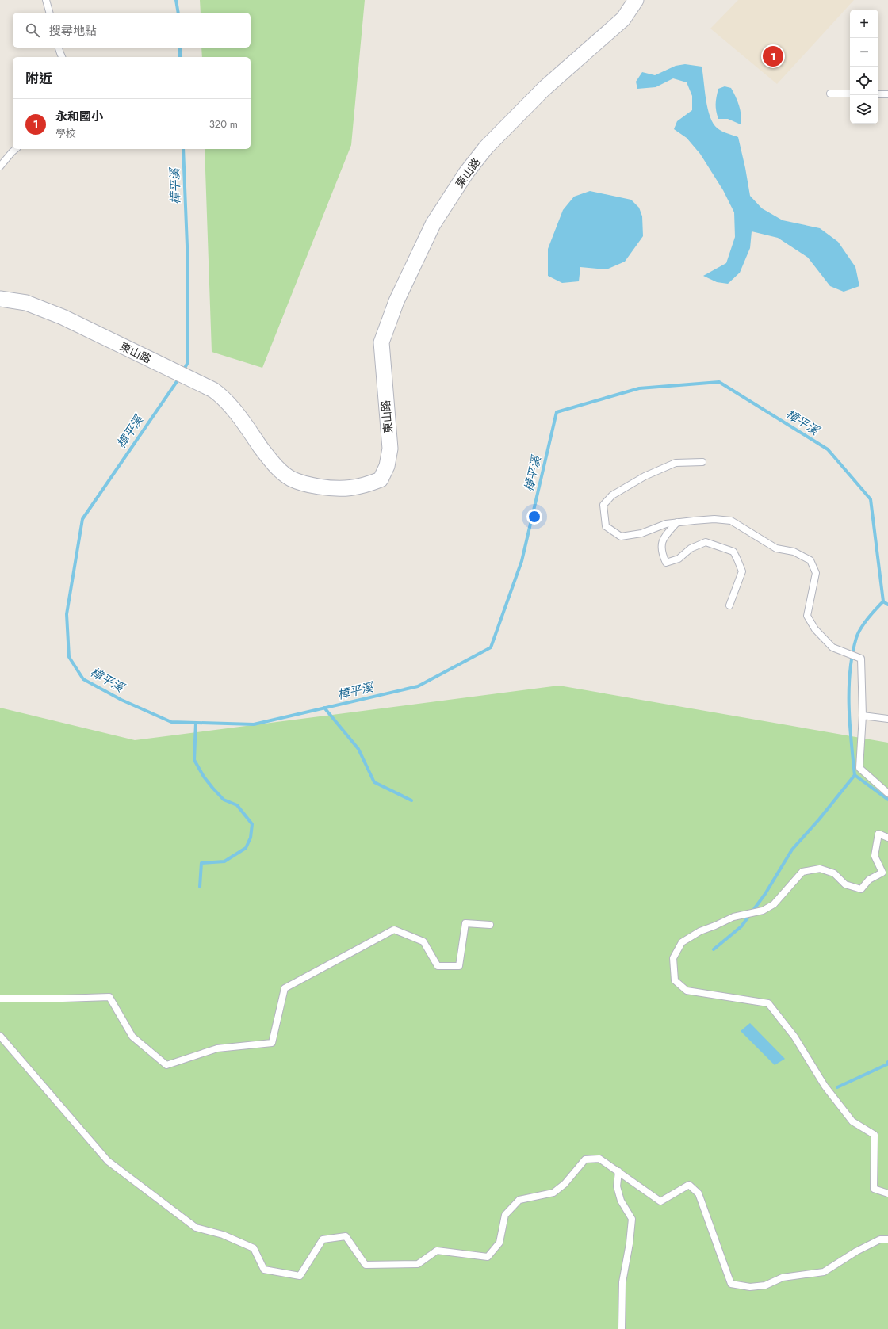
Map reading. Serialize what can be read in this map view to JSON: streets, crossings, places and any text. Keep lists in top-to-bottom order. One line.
{"streets":{"street":["東山路"]},"water":["樟平溪"],"page":{"map_buttons":["+","−"],"search":"搜尋地點","pins":"1","heading":"附近","list":[{"mark":"1","name":"永和國小","note":"學校","value":"320 m"}]}}
